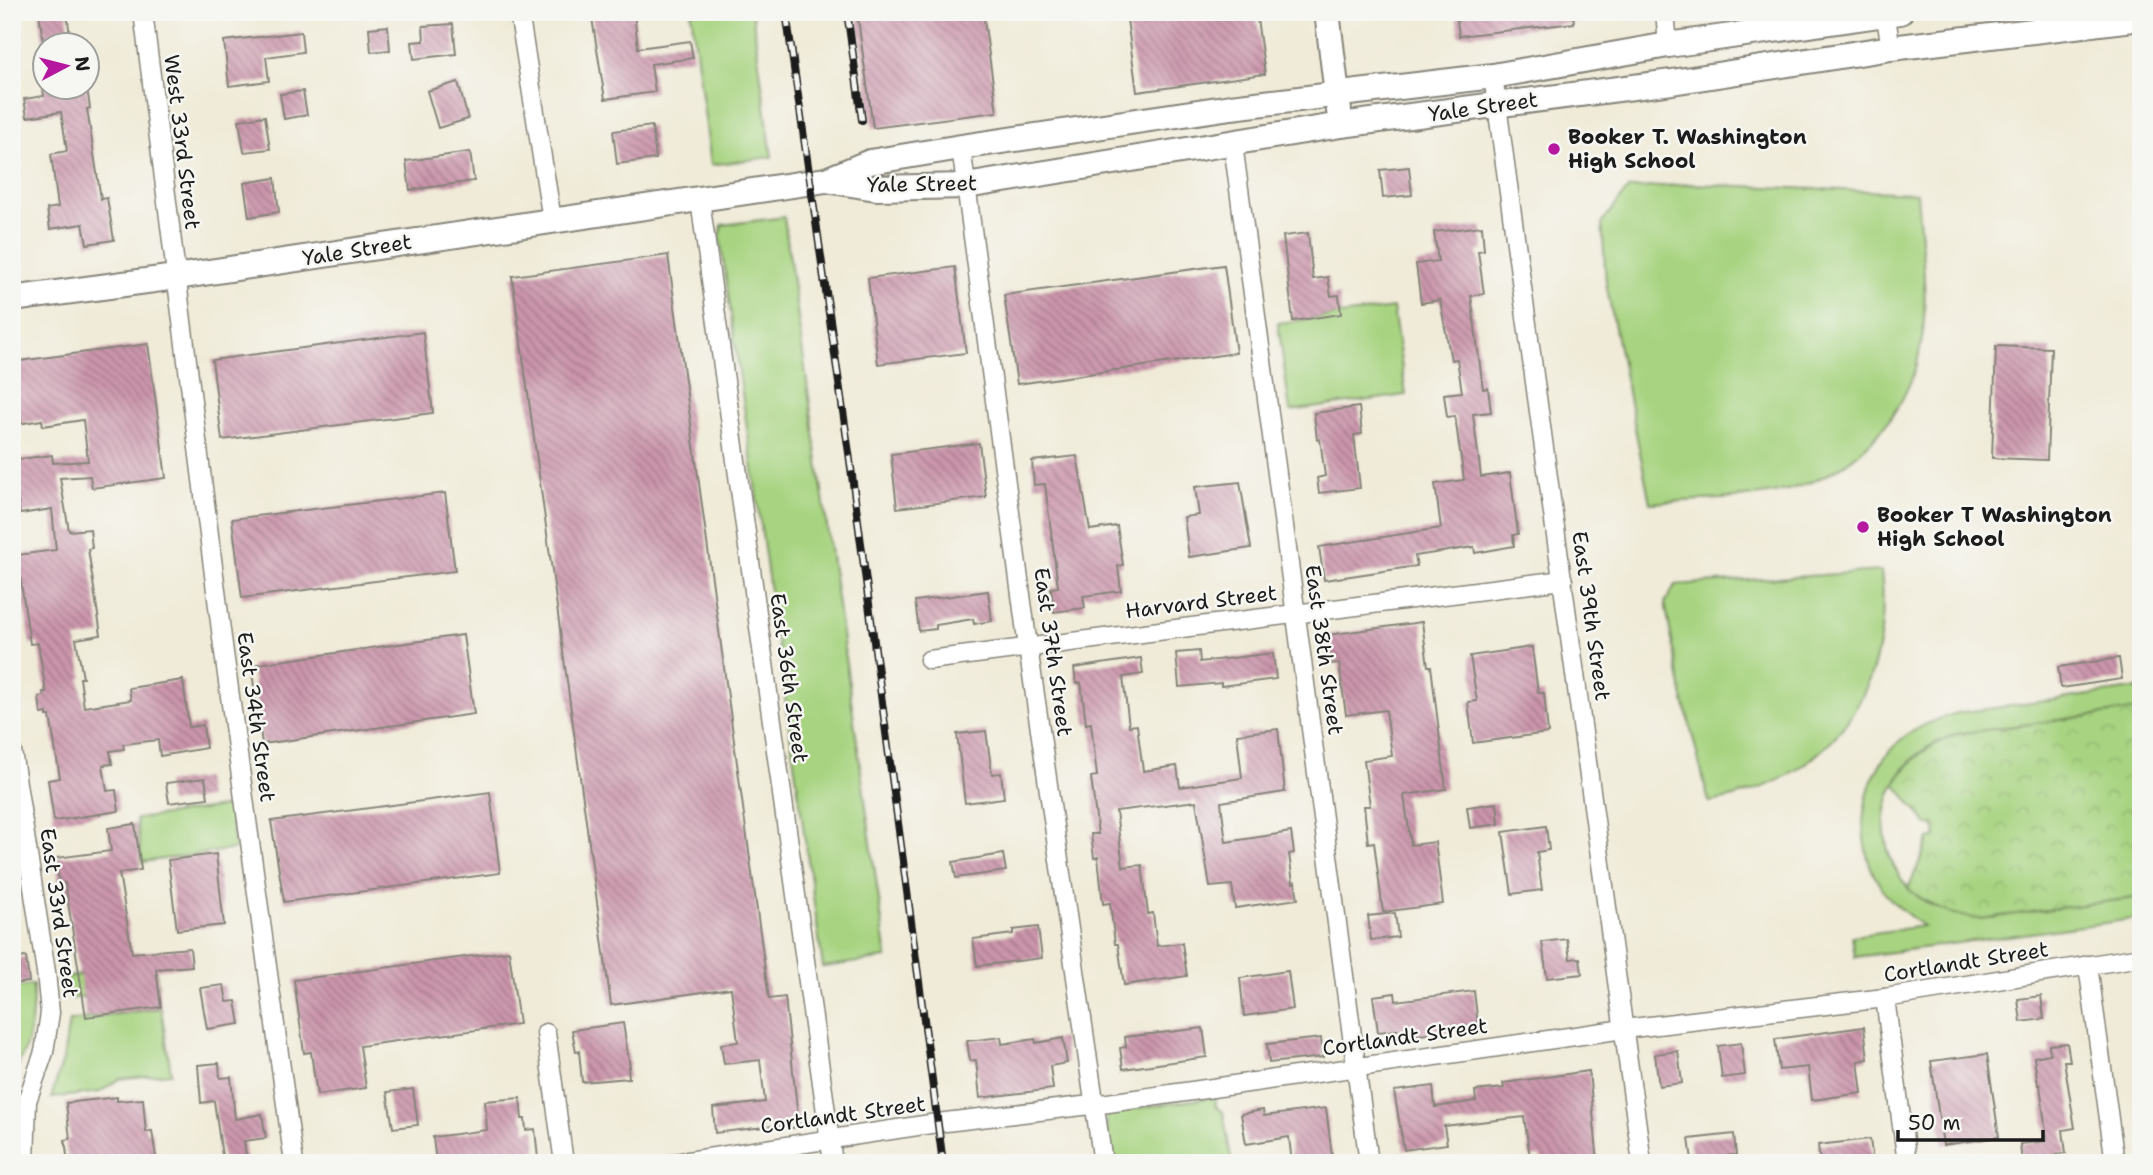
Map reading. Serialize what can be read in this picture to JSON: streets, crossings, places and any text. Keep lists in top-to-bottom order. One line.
{"streets":{"main road":["Yale Street"],"street":["West 33rd Street","Harvard Street","East 39th Street","East 38th Street","East 37th Street","East 36th Street","East 34th Street","East 33rd Street","Cortlandt Street"]},"crossings":[["Yale Street","West 33rd Street"],["Yale Street","East 39th Street"],["Yale Street","East 38th Street"],["Yale Street","East 37th Street"],["Yale Street","East 36th Street"],["Yale Street","East 34th Street"],["West 33rd Street","East 34th Street"],["Harvard Street","East 39th Street"],["Harvard Street","East 38th Street"],["Harvard Street","East 37th Street"],["East 39th Street","Cortlandt Street"],["East 38th Street","Cortlandt Street"],["East 37th Street","Cortlandt Street"],["East 36th Street","Cortlandt Street"]],"places":["Booker T. Washington High School","Booker T Washington High School"],"scale_bar":"50 m","north":"right"}
